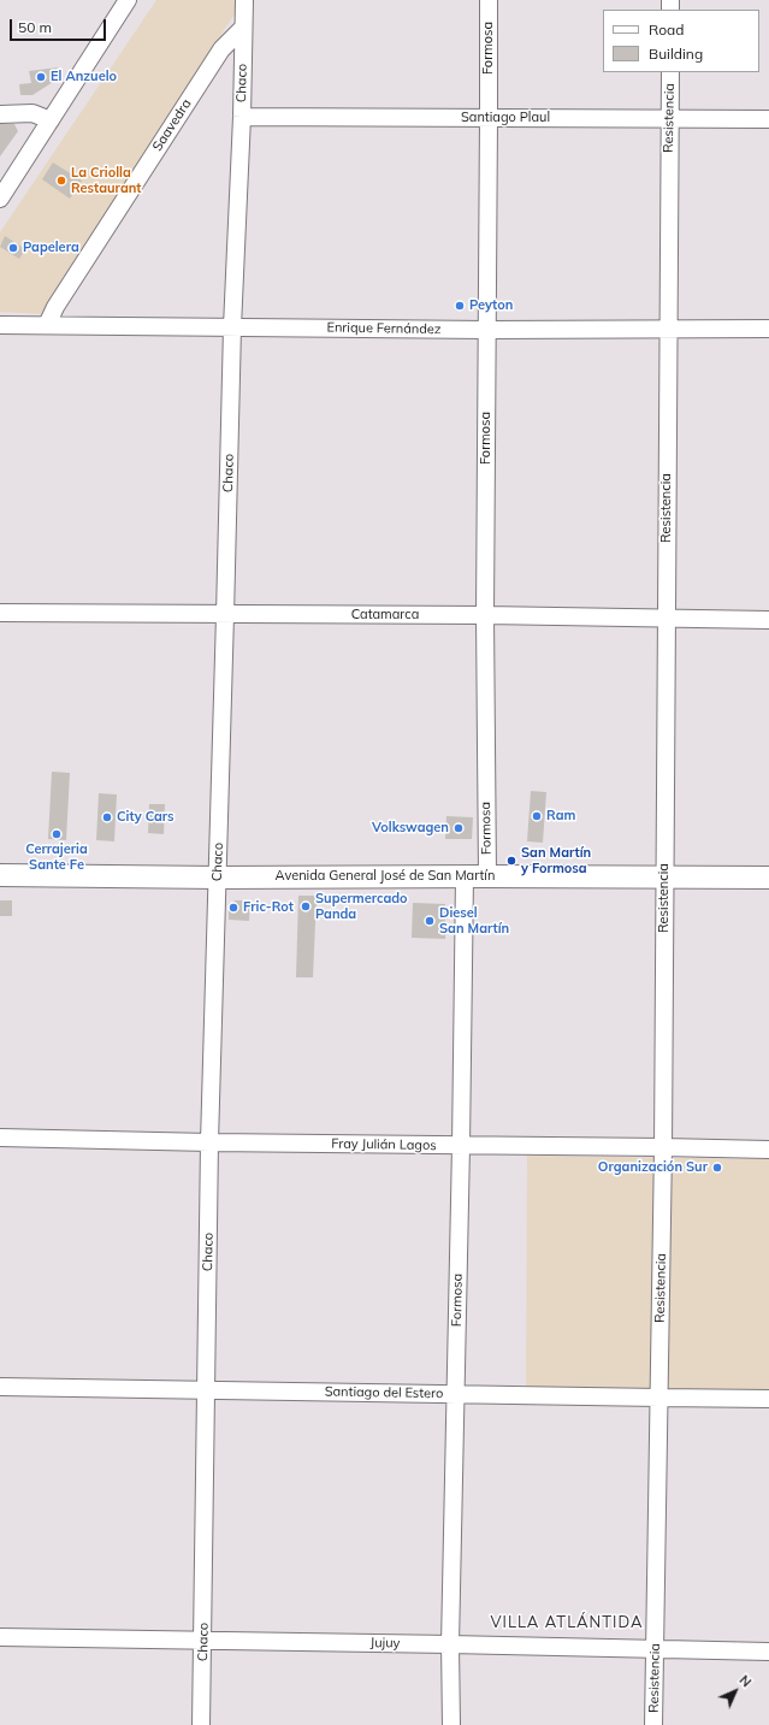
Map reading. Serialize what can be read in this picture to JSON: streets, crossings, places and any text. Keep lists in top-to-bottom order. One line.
{"streets":{"main road":["Avenida General José de San Martín"],"street":["Formosa","Chaco","Santiago Plaul","Resistencia","Saavedra","Enrique Fernández","Catamarca","Fray Julián Lagos","Santiago del Estero","Jujuy"]},"crossings":[["Formosa","Santiago Plaul"],["Formosa","Enrique Fernández"],["Formosa","Catamarca"],["Formosa","Avenida General José de San Martín"],["Formosa","Fray Julián Lagos"],["Formosa","Santiago del Estero"],["Formosa","Jujuy"],["Chaco","Santiago Plaul"],["Chaco","Saavedra"],["Chaco","Enrique Fernández"],["Chaco","Catamarca"],["Chaco","Avenida General José de San Martín"],["Chaco","Fray Julián Lagos"],["Chaco","Santiago del Estero"],["Chaco","Jujuy"],["Santiago Plaul","Resistencia"],["Resistencia","Enrique Fernández"],["Resistencia","Catamarca"],["Resistencia","Avenida General José de San Martín"],["Resistencia","Fray Julián Lagos"],["Resistencia","Santiago del Estero"],["Resistencia","Jujuy"],["Saavedra","Enrique Fernández"]],"districts":["VILLA ATLÁNTIDA"],"places":["El Anzuelo","La Criolla Restaurant","Papelera","Peyton","Ram","City Cars","Volkswagen","Cerrajeria Sante Fe","San Martín y Formosa","Supermercado Panda","Fric-Rot","Diesel San Martín","Organización Sur"],"legend":["Road","Building"],"scale_bar":"50 m","north":"top right"}
